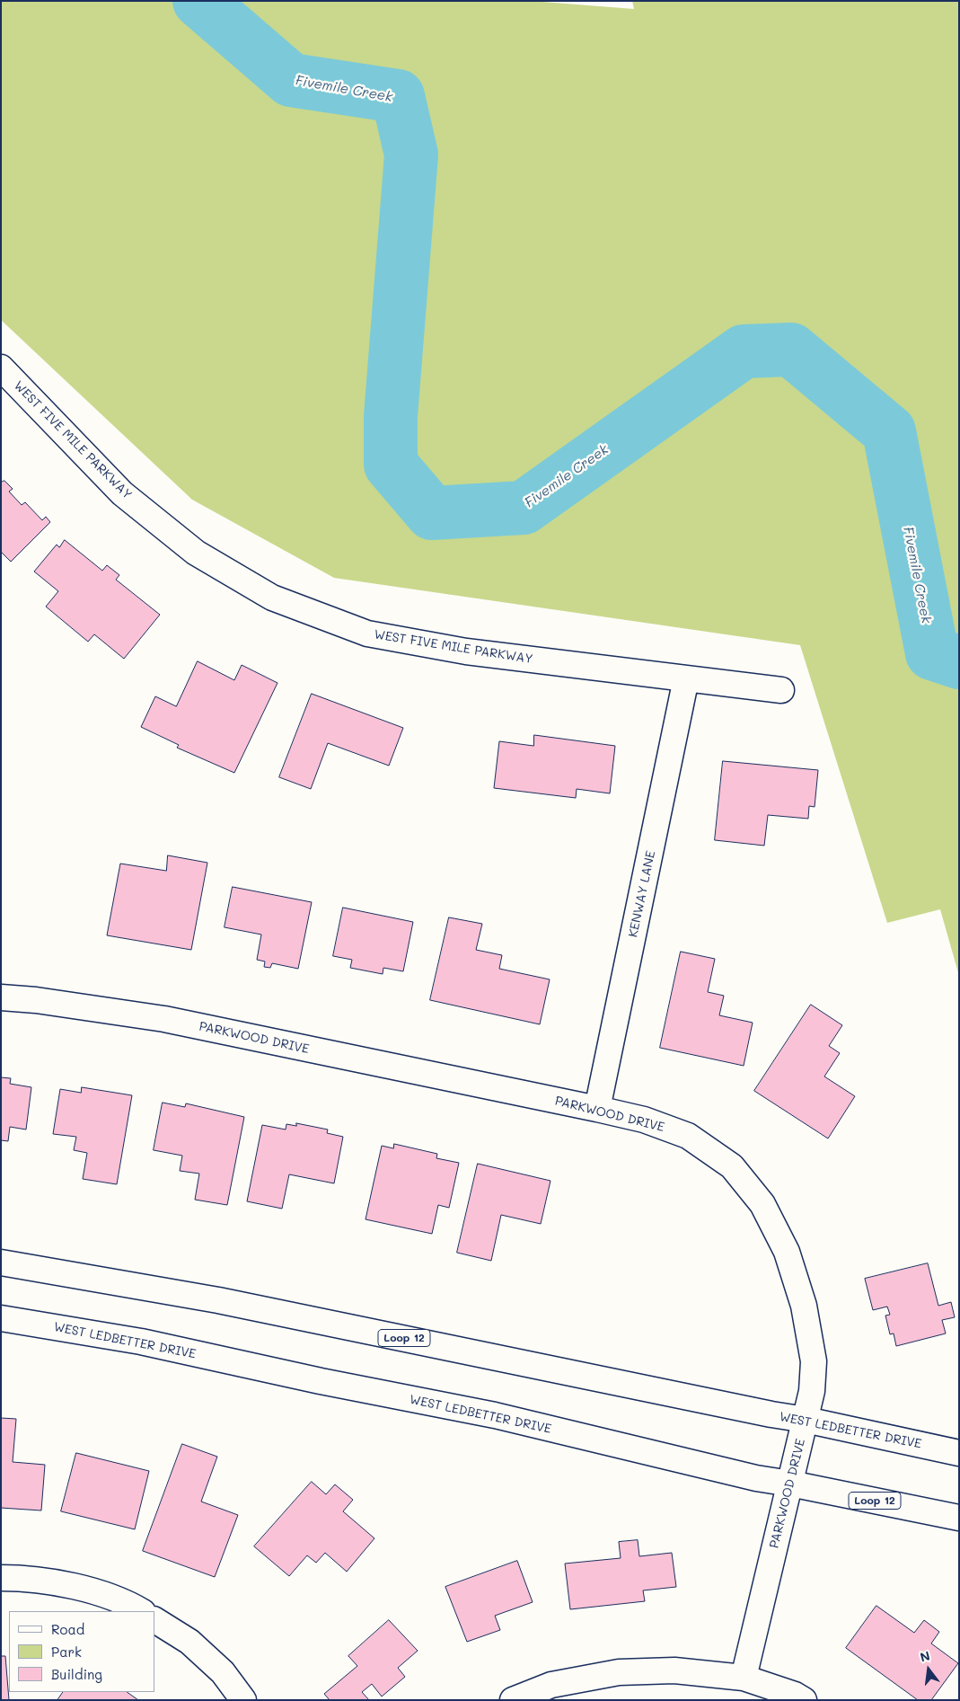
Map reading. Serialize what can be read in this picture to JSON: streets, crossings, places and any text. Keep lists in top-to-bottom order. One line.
{"streets":{"street":["WEST FIVE MILE PARKWAY","KENWAY LANE","PARKWOOD DRIVE","Loop 12","WEST LEDBETTER DRIVE"]},"crossings":[["WEST FIVE MILE PARKWAY","KENWAY LANE"],["KENWAY LANE","PARKWOOD DRIVE"],["PARKWOOD DRIVE","WEST LEDBETTER DRIVE"]],"water":["Fivemile Creek"],"legend":["Road","Park","Building"],"north":"top"}
